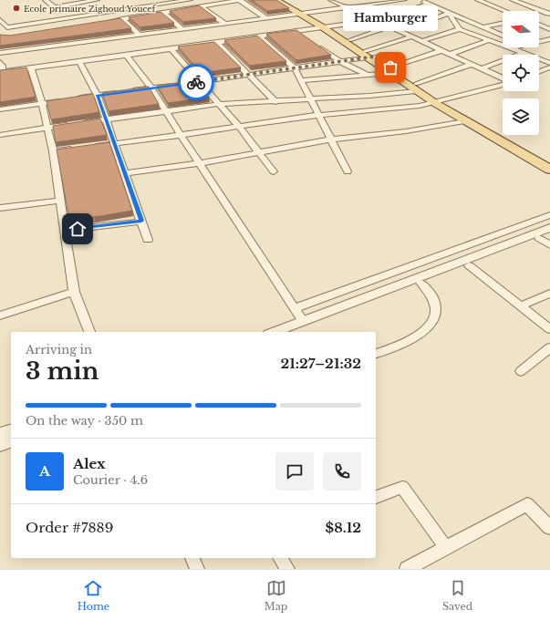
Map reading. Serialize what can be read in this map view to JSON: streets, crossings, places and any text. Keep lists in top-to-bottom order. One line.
{"places":["Ecole primaire Zighoud Youcef","Hamburger"],"north":"left","page":{"bubble":"Hamburger","heading":["3 min","Arriving in","21:27–21:32"],"panel":["Alex","Courier · 4.6","Order #7889","$8.12"],"bar":"On the way · 350 m","round":"A","tabs":["Home","Map","Saved"]}}
